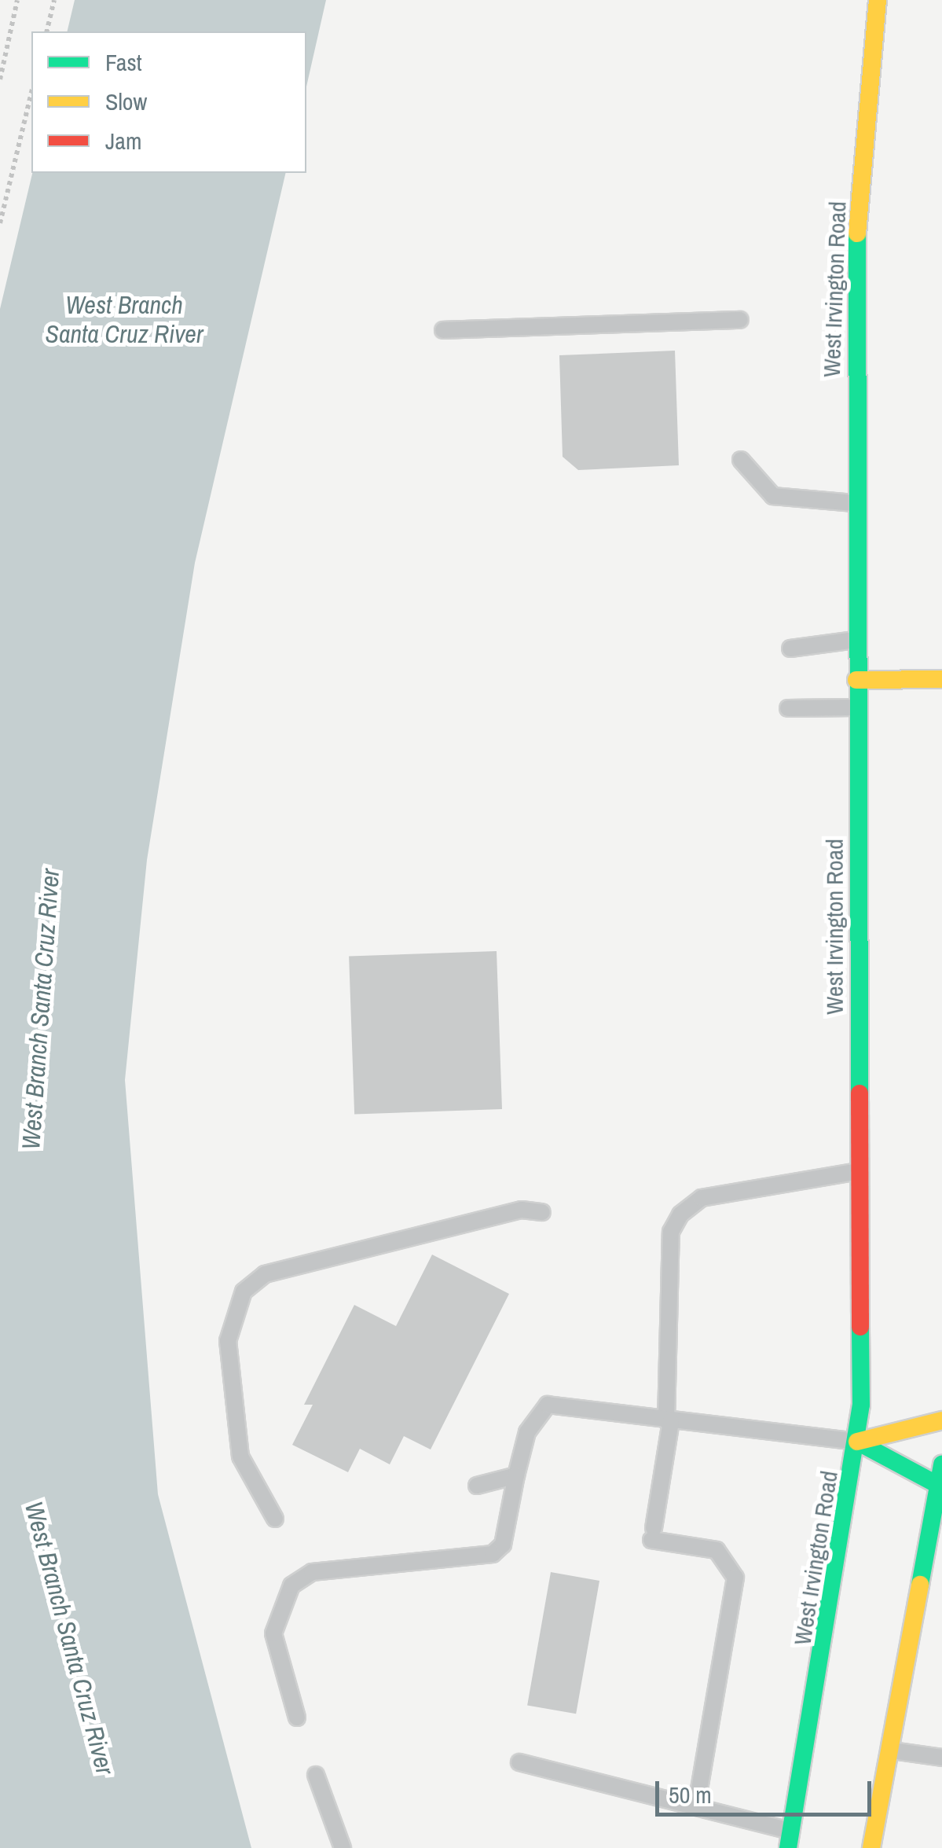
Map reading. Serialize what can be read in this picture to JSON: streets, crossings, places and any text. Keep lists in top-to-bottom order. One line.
{"streets":{"main road":["West Irvington Road"]},"water":["West Branch Santa Cruz River"],"legend":["Fast","Slow","Jam"],"scale_bar":"50 m"}
